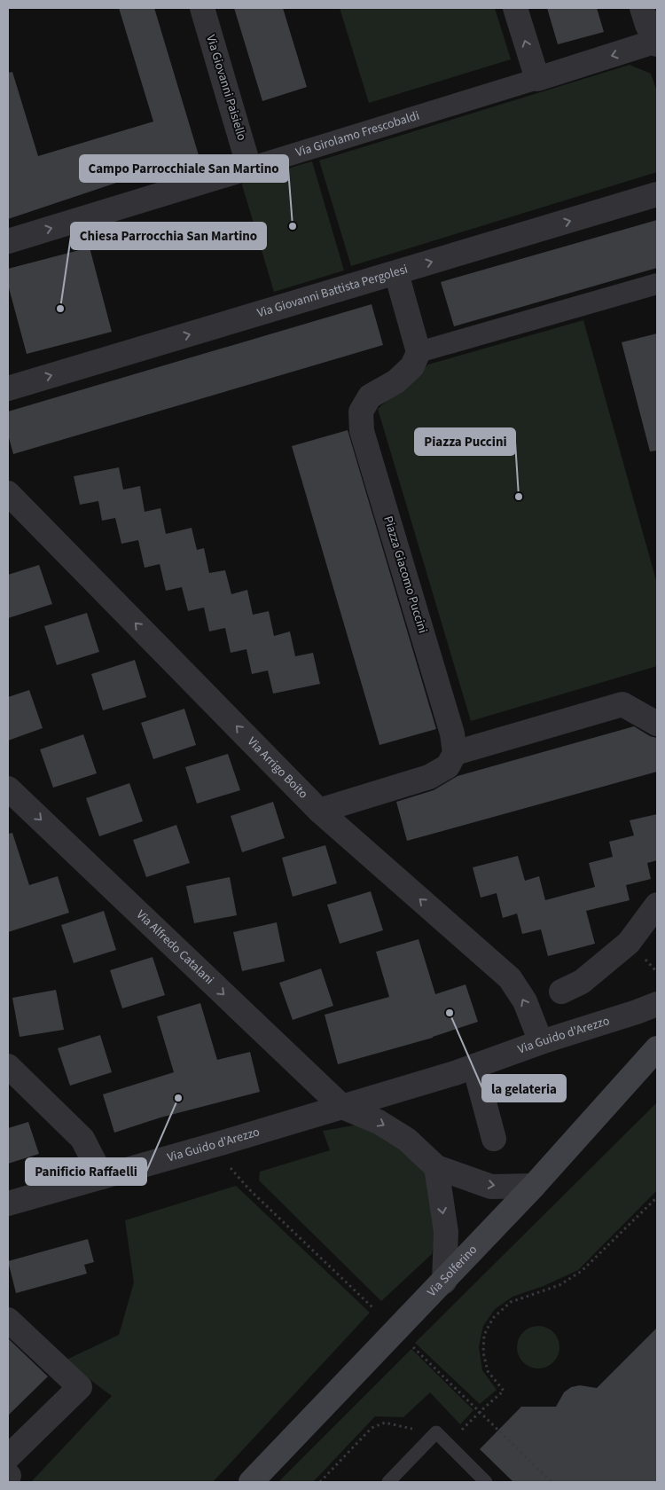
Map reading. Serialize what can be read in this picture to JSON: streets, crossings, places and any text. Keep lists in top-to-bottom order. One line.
{"streets":{"main road":["Via Solferino"],"street":["Via Giovanni Paisiello","Via Girolamo Frescobaldi","Via Giovanni Battista Pergolesi","Piazza Giacomo Puccini","Via Arrigo Boito","Via Alfredo Catalani","Via Guido d'Arezzo"]},"crossings":[["Via Giovanni Paisiello","Via Girolamo Frescobaldi"],["Via Arrigo Boito","Via Guido d'Arezzo"],["Via Alfredo Catalani","Via Guido d'Arezzo"]],"one_way":["Via Arrigo Boito"],"places":["Campo Parrocchiale San Martino","Chiesa Parrocchia San Martino","Piazza Puccini","la gelateria","Panificio Raffaelli"]}
